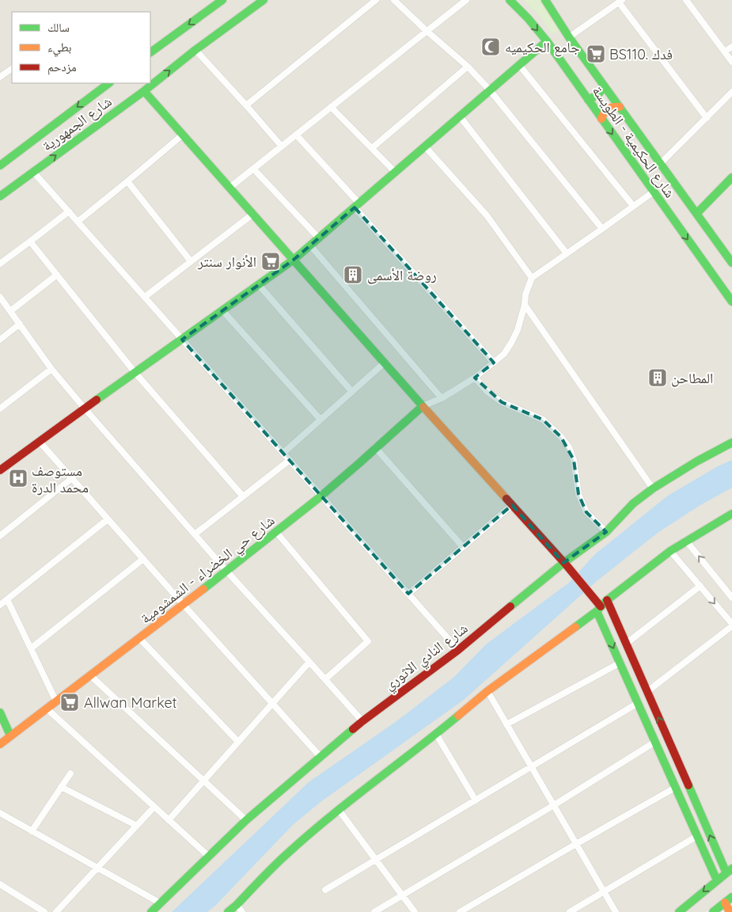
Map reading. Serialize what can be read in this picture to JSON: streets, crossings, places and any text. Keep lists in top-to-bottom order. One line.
{"streets":{"street":["شارع الجمهورية","شارع الحكيمية - الطويسة","شارع حي الخضراء - الشمشومية","شارع النادي الاثوري"]},"places":{"mosque":["جامع الحكيميه"],"supermarket":["BS110. فدك","الأنوار سنتر","Allwan Market"],"building":["روضة الأسمى","المطاحن"],"hospital":["مستوصف محمد الدرة"]},"legend":["سالك","بطيء","مزدحم"]}
